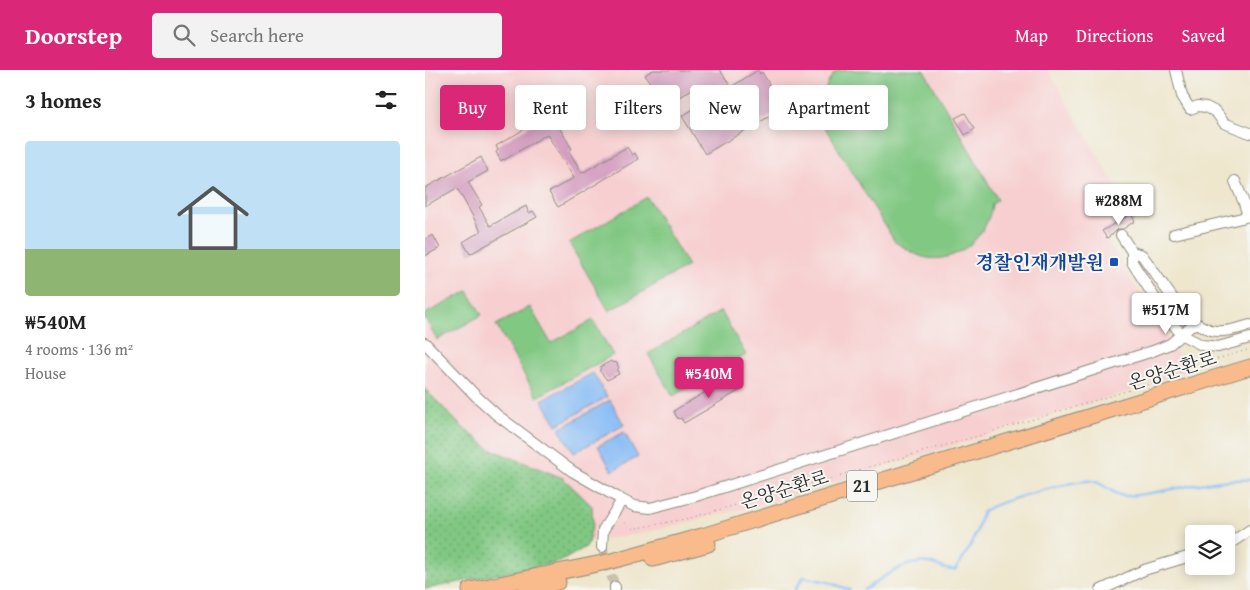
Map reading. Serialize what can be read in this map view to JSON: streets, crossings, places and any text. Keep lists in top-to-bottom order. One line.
{"streets":{"highway":["온양순환로","21"]},"places":{"transit":["경찰인재개발원"]},"page":{"header":"Doorstep","search":"Search here","nav":["Map","Directions","Saved"],"heading":"3 homes","chip":["Buy","Rent","Filters","New","Apartment"],"list":[{"name":"₩540M","note":"4 rooms · 136 m² · House"}],"price":["₩288M","₩517M","₩540M"]}}
